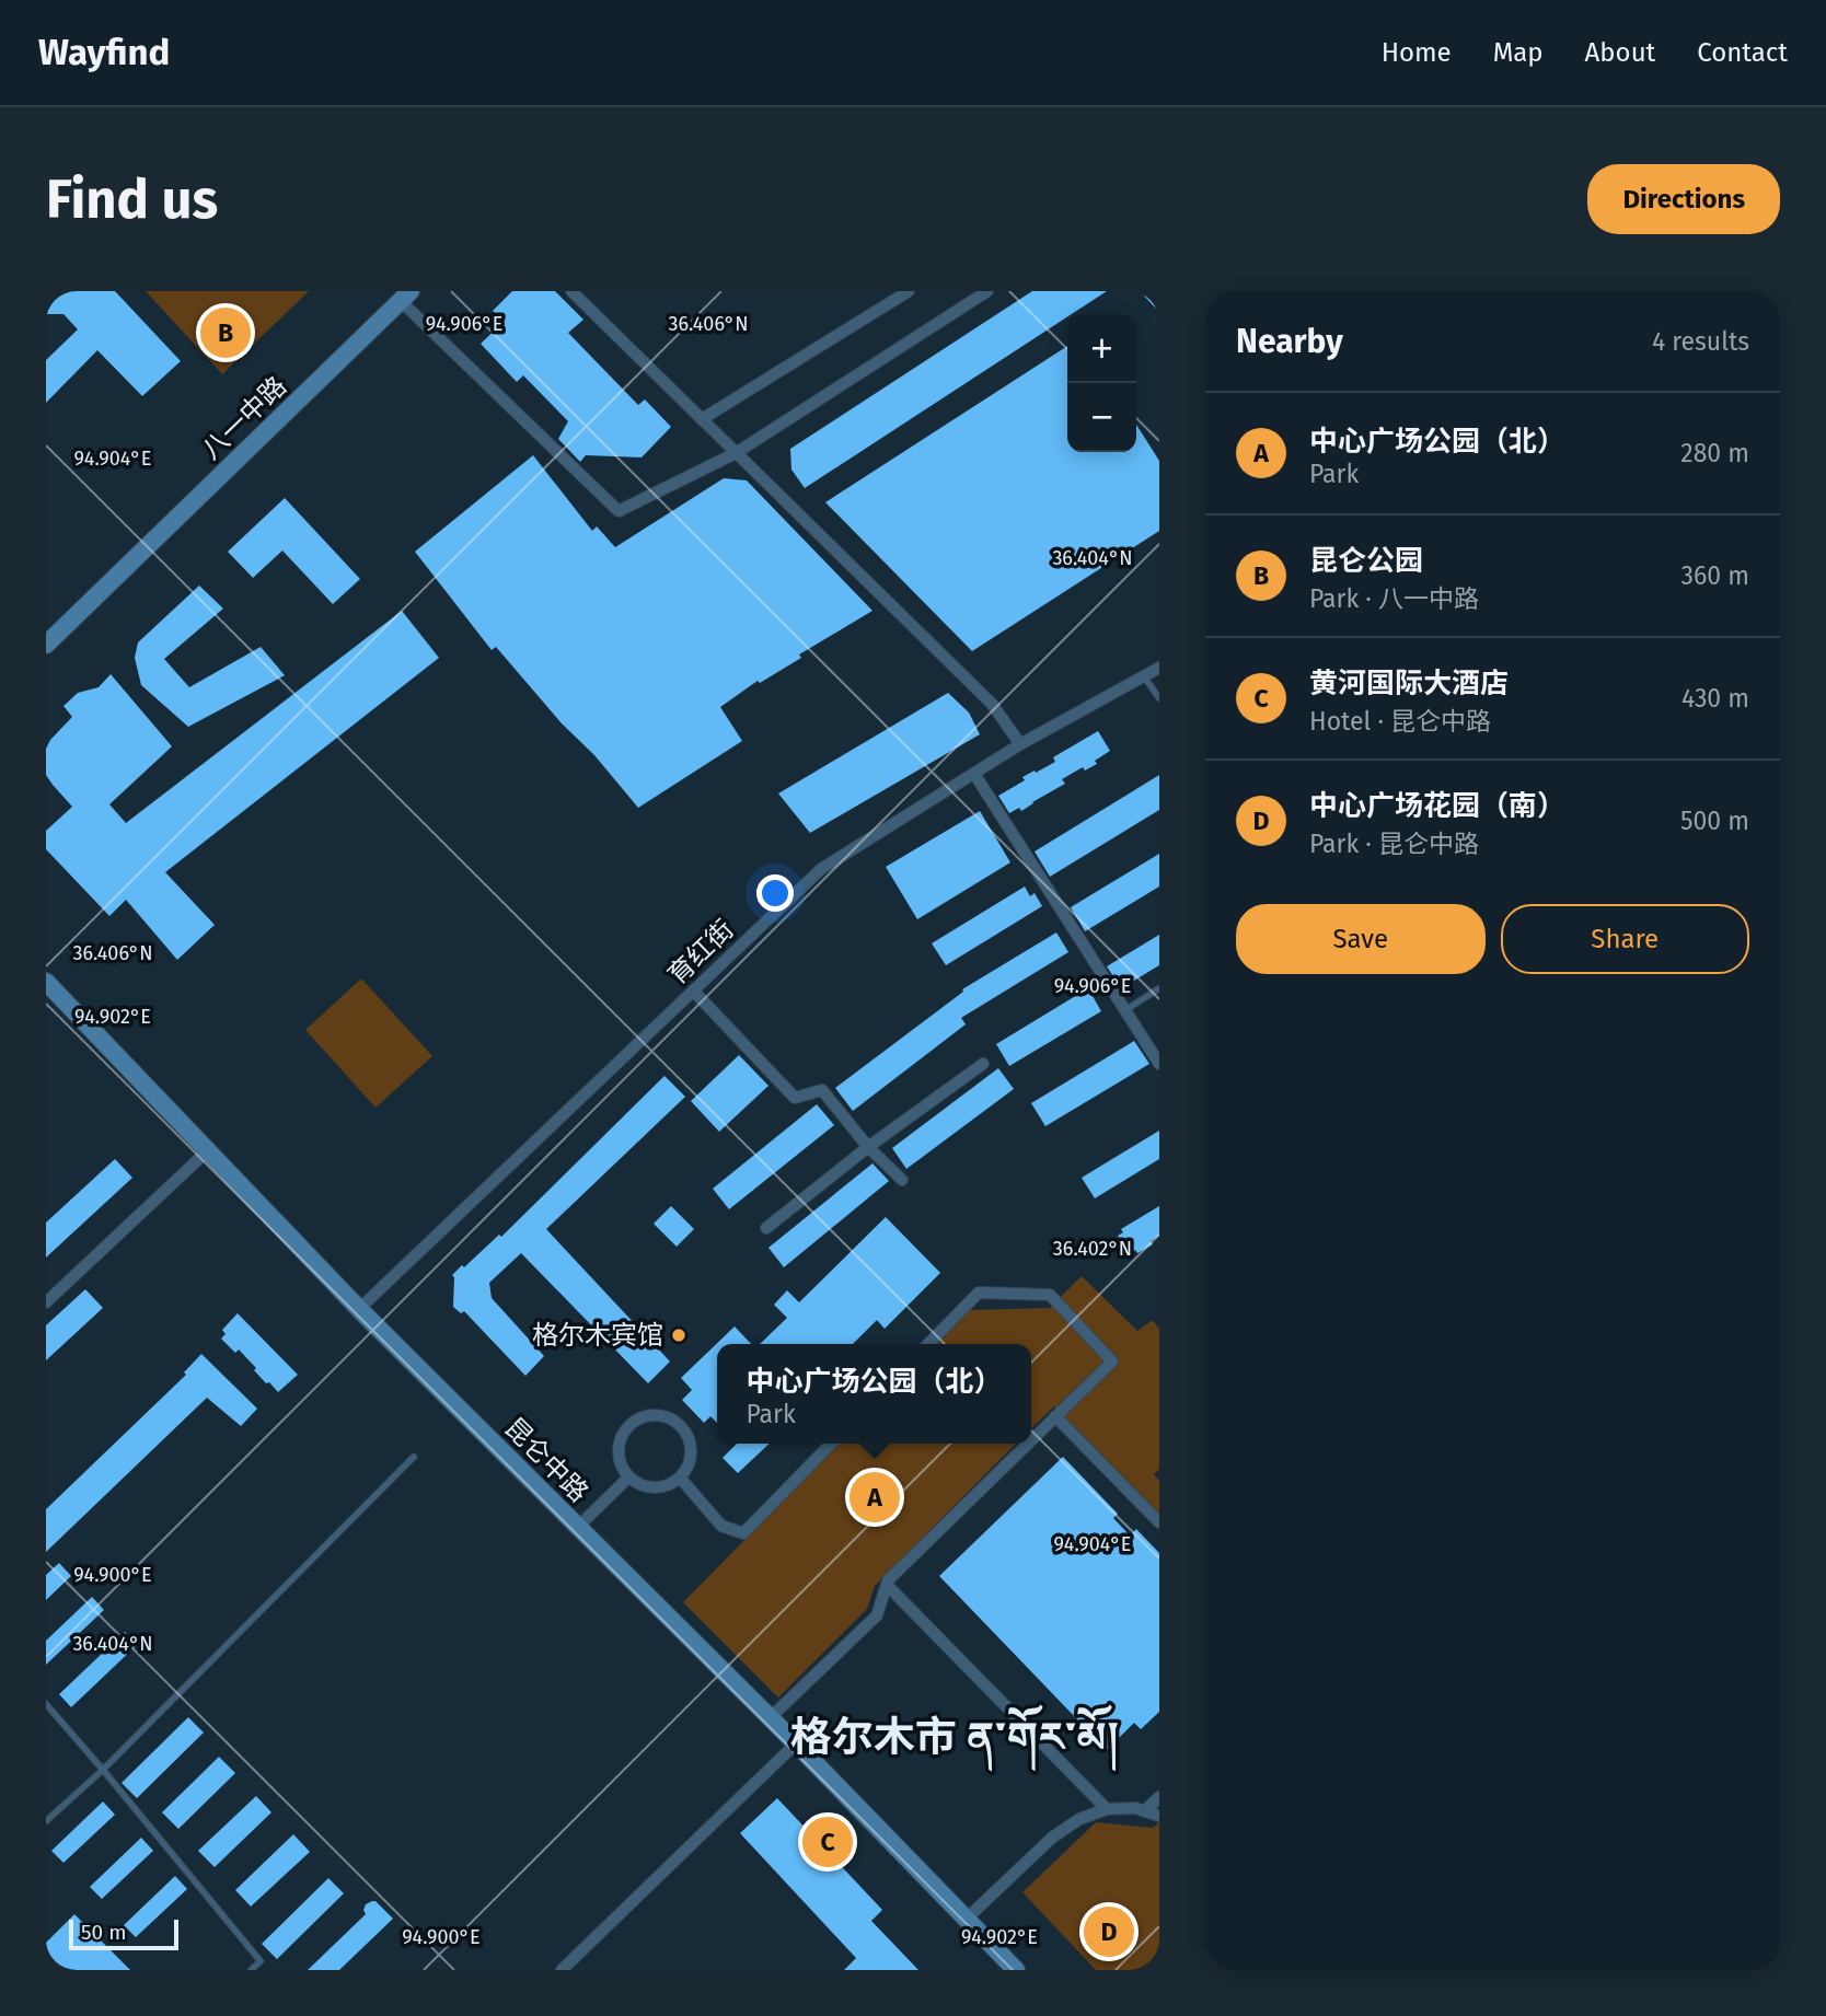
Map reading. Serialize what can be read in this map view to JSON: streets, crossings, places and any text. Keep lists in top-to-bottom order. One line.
{"streets":{"main road":["八一中路","昆仑中路"],"street":["育红街"]},"crossings":[["育红街","昆仑中路"]],"districts":["格尔木市 ན་གོར་མོ།"],"places":["格尔木宾馆"],"scale_bar":"50 m","page":{"header":"Wayfind","nav":["Home","Map","About","Contact"],"buttons":["Directions",["Save","Share"]],"title":"Find us","heading":["Nearby","4 results"],"pins":["B","A","C","D"],"map_buttons":["+","−"],"list":[{"mark":"A","name":"中心广场公园（北）","note":"Park","value":"280 m"},{"mark":"B","name":"昆仑公园","note":"Park · 八一中路","value":"360 m"},{"mark":"C","name":"黄河国际大酒店","note":"Hotel · 昆仑中路","value":"430 m"},{"mark":"D","name":"中心广场花园（南）","note":"Park · 昆仑中路","value":"500 m"}],"popup":["中心广场公园（北）","Park"],"scale":"50 m"},"coordinates":["94.906°E","36.406°N","94.904°E","36.404°N","94.902°E","36.402°N","94.900°E"]}
